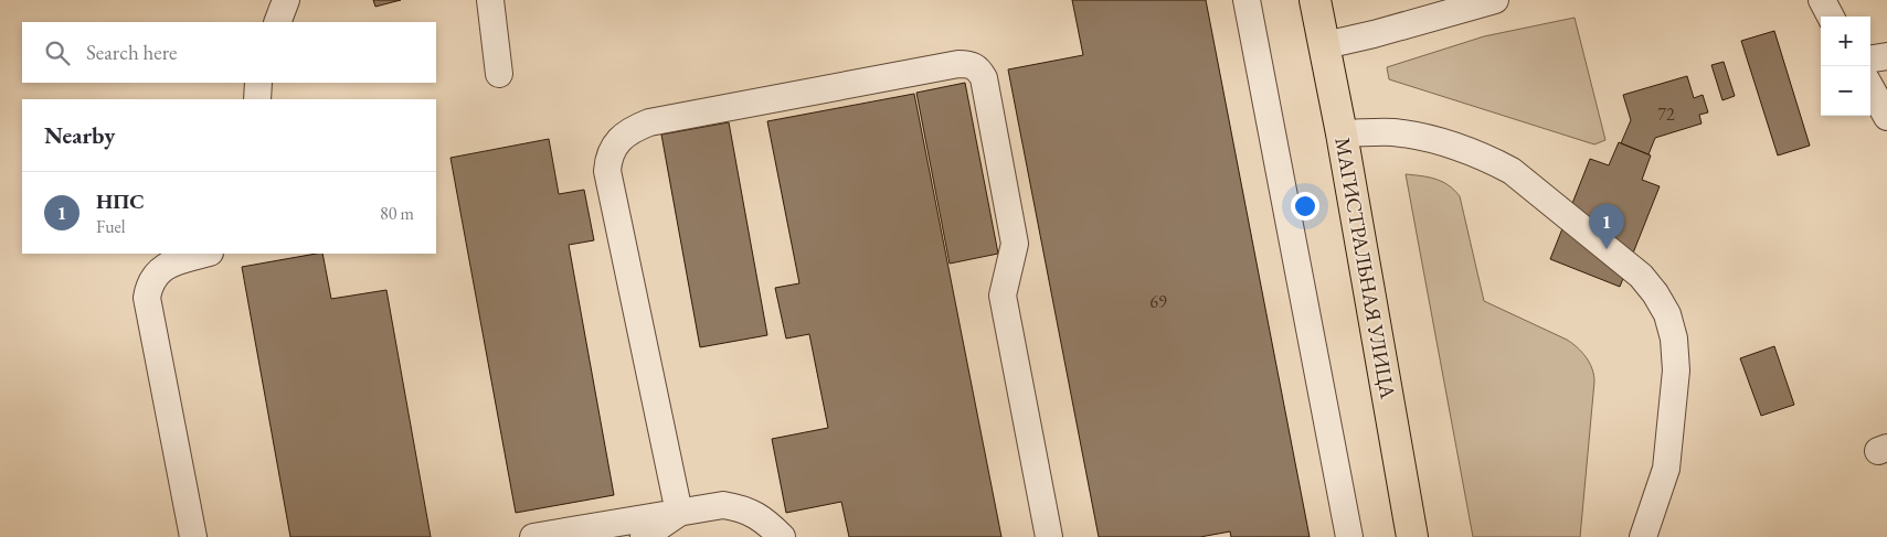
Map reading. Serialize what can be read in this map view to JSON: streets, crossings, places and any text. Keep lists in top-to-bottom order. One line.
{"streets":{"main road":["МАГИСТРАЛЬНАЯ УЛИЦА"]},"house_numbers":["72","69"],"page":{"map_buttons":["+","−"],"search":"Search here","heading":"Nearby","list":[{"mark":"1","name":"НПС","note":"Fuel","value":"80 m"}],"pins":"1"}}
